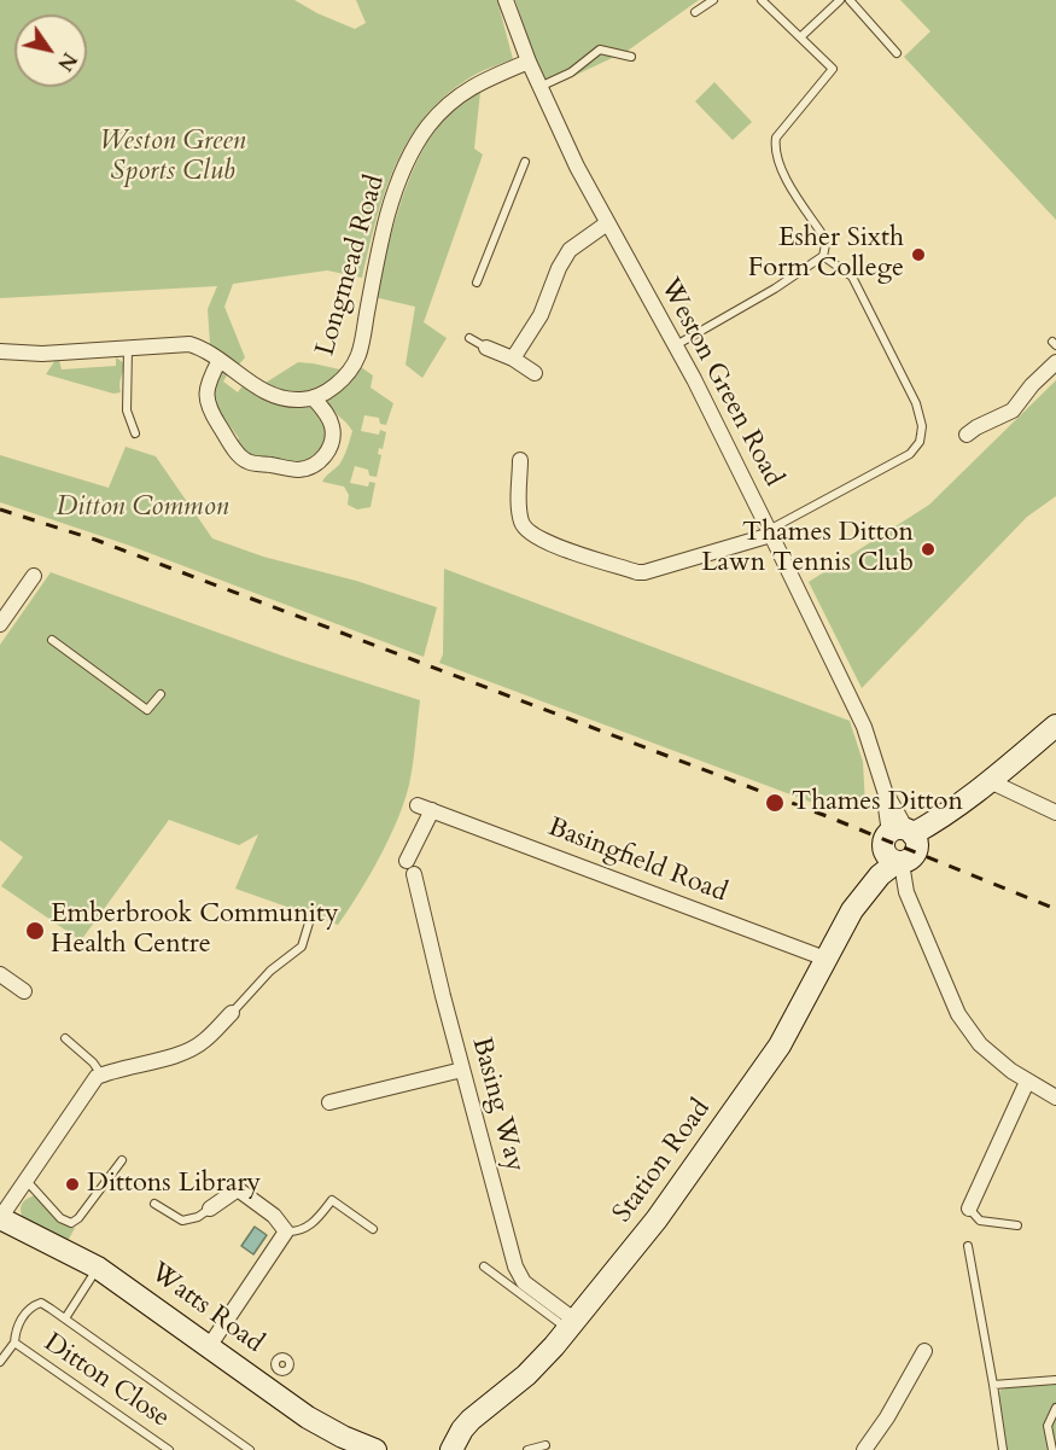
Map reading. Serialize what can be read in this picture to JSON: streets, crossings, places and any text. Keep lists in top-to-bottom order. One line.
{"streets":{"main road":["Station Road","Watts Road"],"street":["Longmead Road","Weston Green Road","Basingfield Road","Basing Way"],"lane":["Ditton Close"]},"crossings":[["Longmead Road","Weston Green Road"],["Basingfield Road","Basing Way"],["Basingfield Road","Station Road"],["Basing Way","Station Road"],["Watts Road","Ditton Close"]],"parks":["Weston Green Sports Club","Ditton Common"],"places":["Esher Sixth Form College","Thames Ditton Lawn Tennis Club","Thames Ditton","Emberbrook Community Health Centre","Dittons Library"],"north":"bottom right"}
